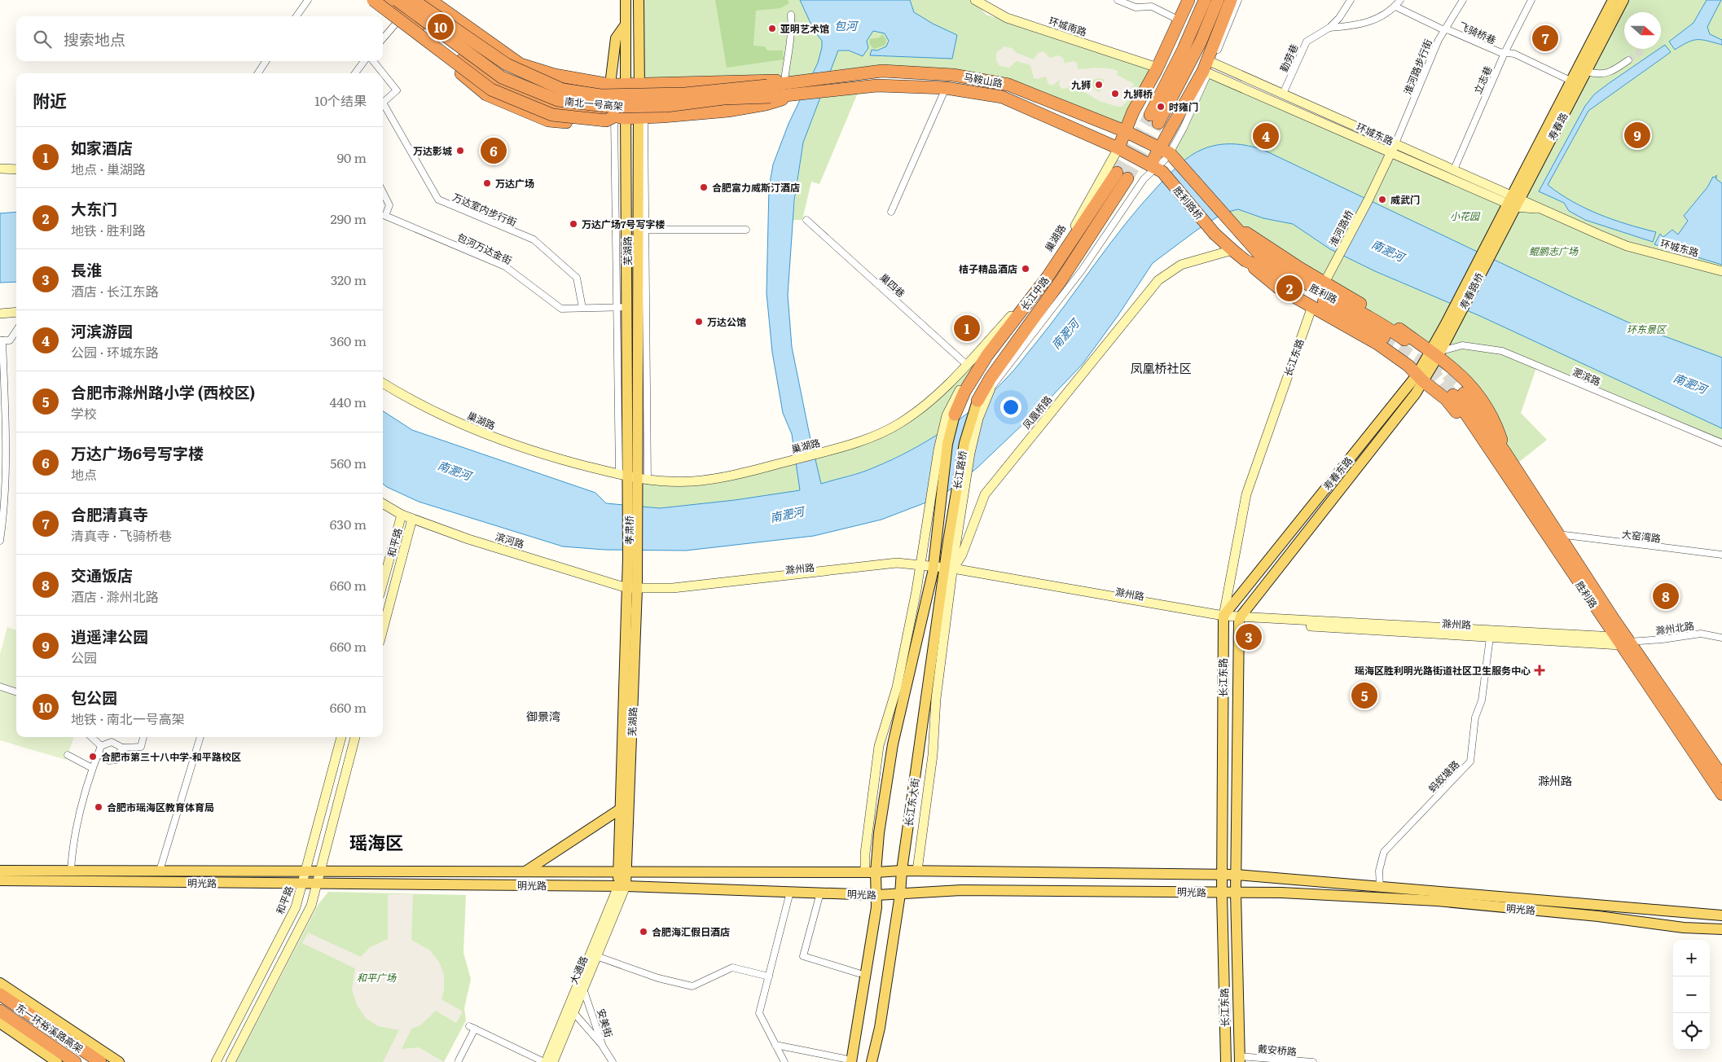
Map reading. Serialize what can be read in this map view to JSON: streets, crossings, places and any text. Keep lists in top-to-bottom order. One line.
{"streets":{"highway":["马鞍山路","南北一号高架","胜利路桥","长江中路","胜利路","东一环裕溪路高架"],"main road":["寿春路","芜湖路","寿春路桥","长江东路","长江路桥","寿春东路","孝肃桥","长江东大街","明光路"],"street":["环城南路","飞骑桥巷","勤劳巷","淮河路步行街","立志巷","环城东路","万达室内步行街","淮河路桥","巢湖路","包河万达金街","巢四巷","淝滨路","凤凰桥路","大窑湾路","滨河路","和平路","滁州路","滁州北路","蚂蚁塘路","大通路","安美街","戴安桥路"]},"crossings":[["飞骑桥巷","淮河路步行街"],["飞骑桥巷","立志巷"],["飞骑桥巷","寿春路"],["勤劳巷","环城东路"],["淮河路步行街","环城东路"],["淮河路步行街","淮河路桥"],["马鞍山路","南北一号高架"],["马鞍山路","胜利路桥"],["马鞍山路","巢湖路"],["立志巷","环城东路"],["寿春路","环城东路"],["寿春路","寿春路桥"],["环城东路","淮河路桥"],["胜利路桥","胜利路"],["万达室内步行街","包河万达金街"],["巢湖路","芜湖路"],["巢湖路","巢四巷"],["包河万达金街","芜湖路"],["芜湖路","孝肃桥"],["芜湖路","滨河路"],["芜湖路","滁州路"],["芜湖路","明光路"],["芜湖路","大通路"],["寿春路桥","寿春东路"],["长江中路","长江路桥"],["胜利路","凤凰桥路"],["胜利路","大窑湾路"],["胜利路","滁州路"],["胜利路","滁州北路"],["长江东路","寿春东路"],["长江东路","滁州路"],["长江东路","明光路"],["长江东路","戴安桥路"],["淝滨路","寿春东路"],["凤凰桥路","滁州路"],["凤凰桥路","长江东大街"],["长江路桥","长江东大街"],["寿春东路","滁州路"],["滨河路","和平路"],["滨河路","滁州路"],["和平路","明光路"],["滁州路","滁州北路"],["滁州路","蚂蚁塘路"],["滁州路","长江东大街"],["蚂蚁塘路","明光路"],["长江东大街","明光路"],["明光路","大通路"],["大通路","安美街"]],"districts":["凤凰桥社区","御景湾","滁州路","瑶海区"],"water":["包河","南淝河"],"parks":["小花园","鲲鹏志广场","环东景区","和平广场"],"places":{"other":["亚明艺术馆","九狮","九狮桥","时雍门","万达影城","万达广场","合肥富力威斯汀酒店","威武门","万达广场7号写字楼","桔子精品酒店","万达公馆","合肥市第三十八中学-和平路校区","合肥市瑶海区教育体育局","合肥海汇假日酒店"],"health":["瑶海区胜利明光路街道社区卫生服务中心"]},"north":"right","page":{"pins":["10","7","9","4","6","2","1","8","3","5"],"search":"搜索地点","heading":["附近","10个结果"],"list":[{"mark":"1","name":"如家酒店","note":"地点 · 巢湖路","value":"90 m"},{"mark":"2","name":"大东门","note":"地铁 · 胜利路","value":"290 m"},{"mark":"3","name":"長淮","note":"酒店 · 长江东路","value":"320 m"},{"mark":"4","name":"河滨游园","note":"公园 · 环城东路","value":"360 m"},{"mark":"5","name":"合肥市滁州路小学 (西校区)","note":"学校","value":"440 m"},{"mark":"6","name":"万达广场6号写字楼","note":"地点","value":"560 m"},{"mark":"7","name":"合肥清真寺","note":"清真寺 · 飞骑桥巷","value":"630 m"},{"mark":"8","name":"交通饭店","note":"酒店 · 滁州北路","value":"660 m"},{"mark":"9","name":"逍遥津公园","note":"公园","value":"660 m"},{"mark":"10","name":"包公园","note":"地铁 · 南北一号高架","value":"660 m"}],"map_buttons":["+","−"]}}
